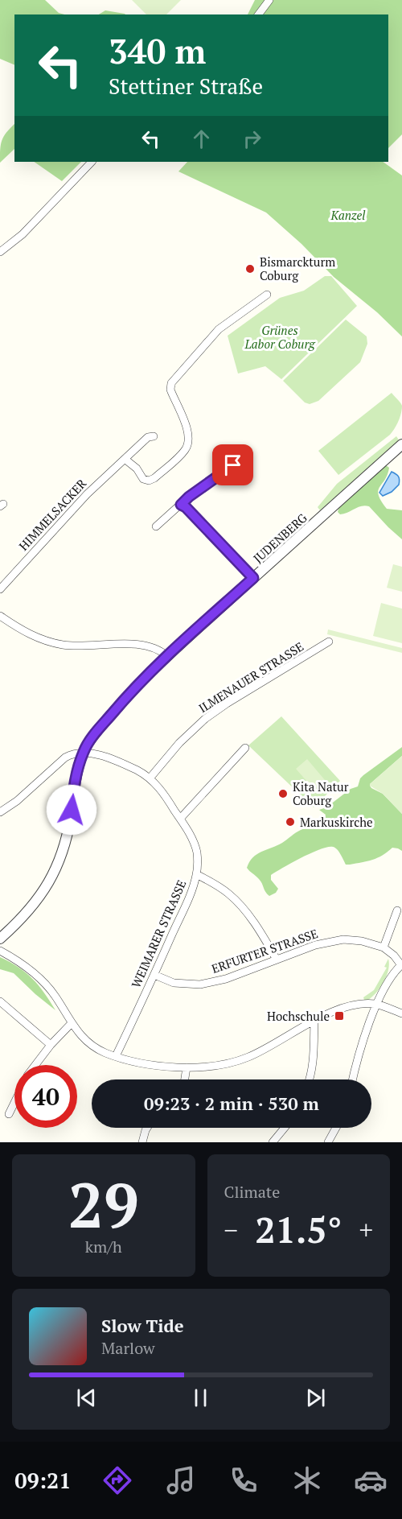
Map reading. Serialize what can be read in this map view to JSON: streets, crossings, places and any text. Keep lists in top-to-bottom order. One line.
{"streets":{"street":["HIMMELSACKER","JUDENBERG","ILMENAUER STRASSE","WEIMARER STRASSE","ERFURTER STRASSE"]},"crossings":[["JUDENBERG","WEIMARER STRASSE"],["ILMENAUER STRASSE","WEIMARER STRASSE"],["WEIMARER STRASSE","ERFURTER STRASSE"]],"parks":["Kanzel","Grünes Labor Coburg"],"places":{"other":["Bismarckturm Coburg","Kita Natur Coburg","Markuskirche"],"transit":["Hochschule"]},"page":{"turn":["340 m","Stettiner Straße"],"limit":"40","trip":"09:23 · 2 min · 530 m","tile":[["29","km/h"],"Climate"],"heat":["−","21.5°","+"],"song":["Slow Tide","Marlow"],"tabs":"09:21"}}
